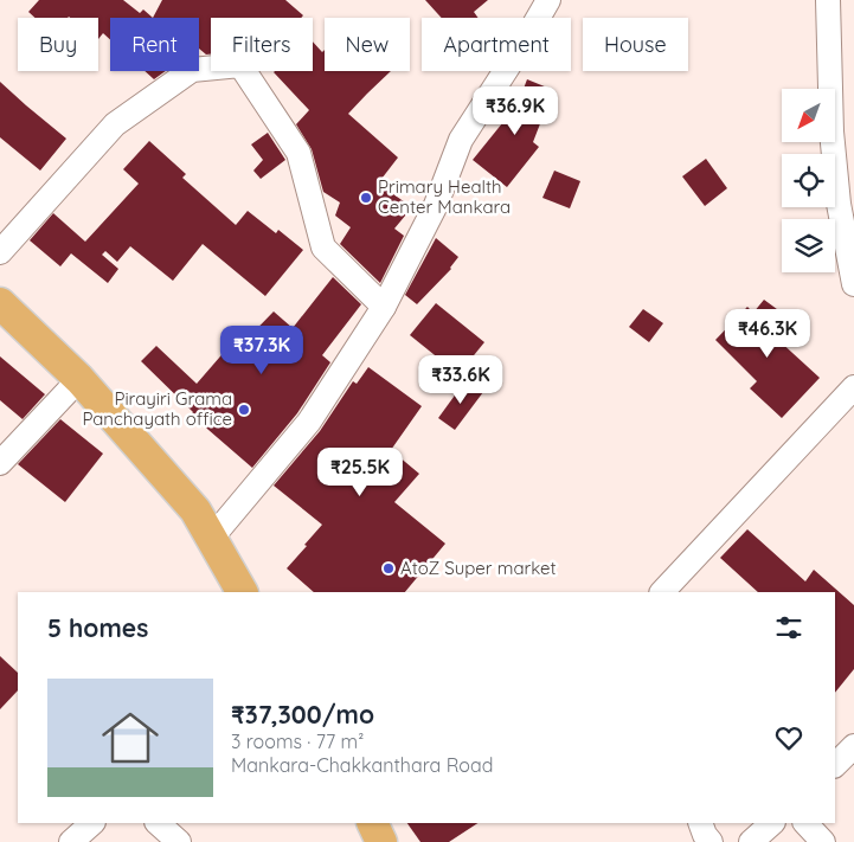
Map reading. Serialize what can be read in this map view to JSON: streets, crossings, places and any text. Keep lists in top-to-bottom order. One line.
{"places":["Primary Health Center Mankara","Pirayiri Grama Panchayath office","AtoZ Super market"],"north":"bottom left","page":{"chip":["Buy","Rent","Filters","New","Apartment","House"],"price":["₹36.9K","₹46.3K","₹37.3K","₹33.6K","₹25.5K"],"heading":"5 homes","list":[{"name":"₹37,300/mo","note":"3 rooms · 77 m² · Mankara-Chakkanthara Road"}]}}
